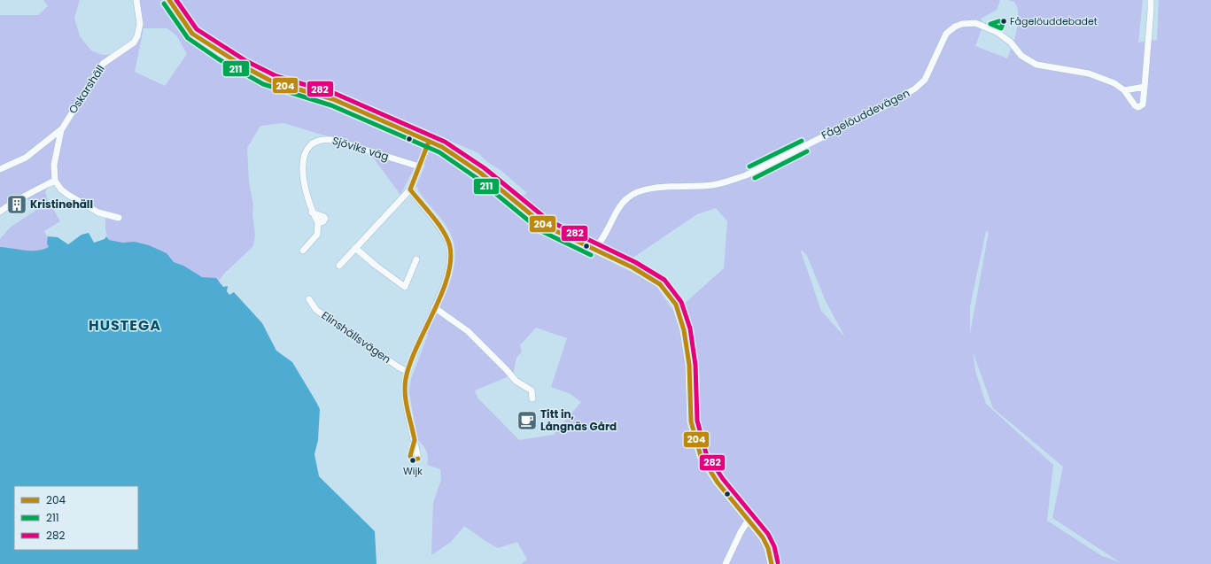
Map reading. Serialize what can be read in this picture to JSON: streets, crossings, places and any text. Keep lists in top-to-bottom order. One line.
{"streets":{"street":["Oskarshäll","Fågelöuddevägen","Sjöviks väg","Elinshällsvägen"]},"districts":["HUSTEGA"],"places":{"other":["Fågelöuddebadet","Wijk"],"building":["Kristinehäll"],"cafe":["Titt in, Långnäs Gård"]},"lines":["transit line 204","transit line 282","transit line 211"],"legend":["204","211","282"]}
